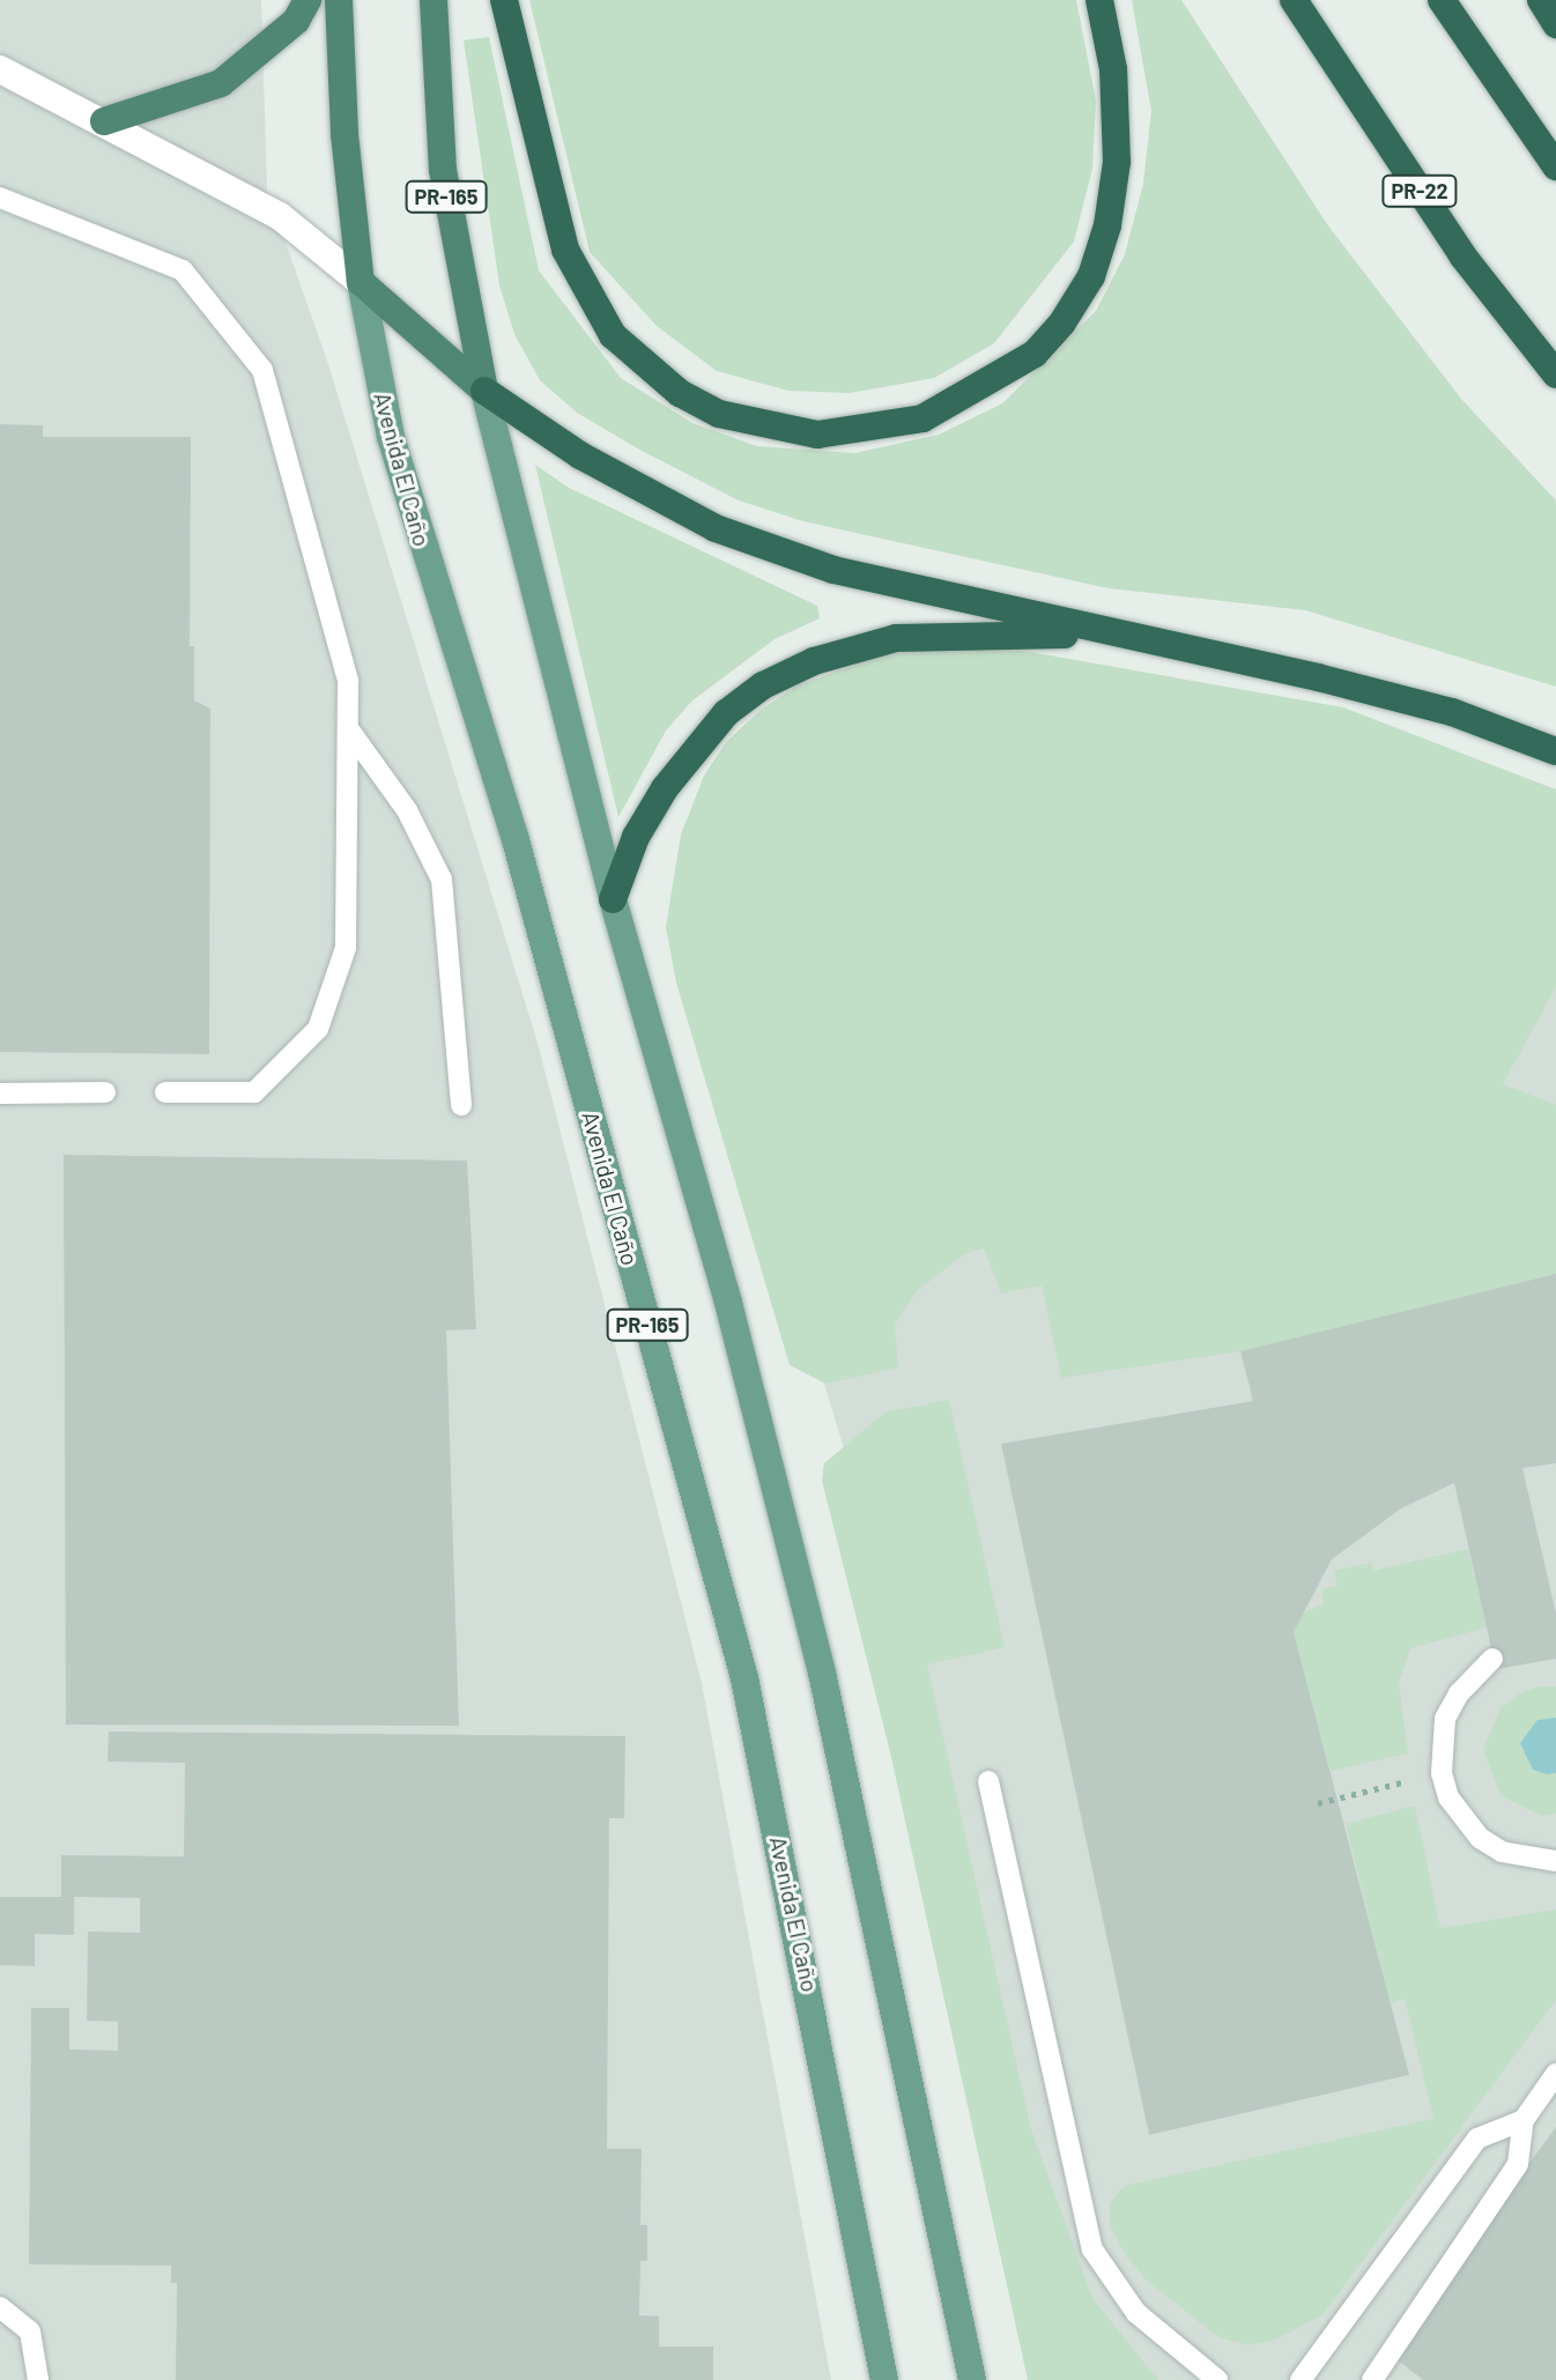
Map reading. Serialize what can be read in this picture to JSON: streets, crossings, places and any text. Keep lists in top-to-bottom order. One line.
{"streets":{"highway":["PR-22","PR-165","Avenida El Caño"]}}
